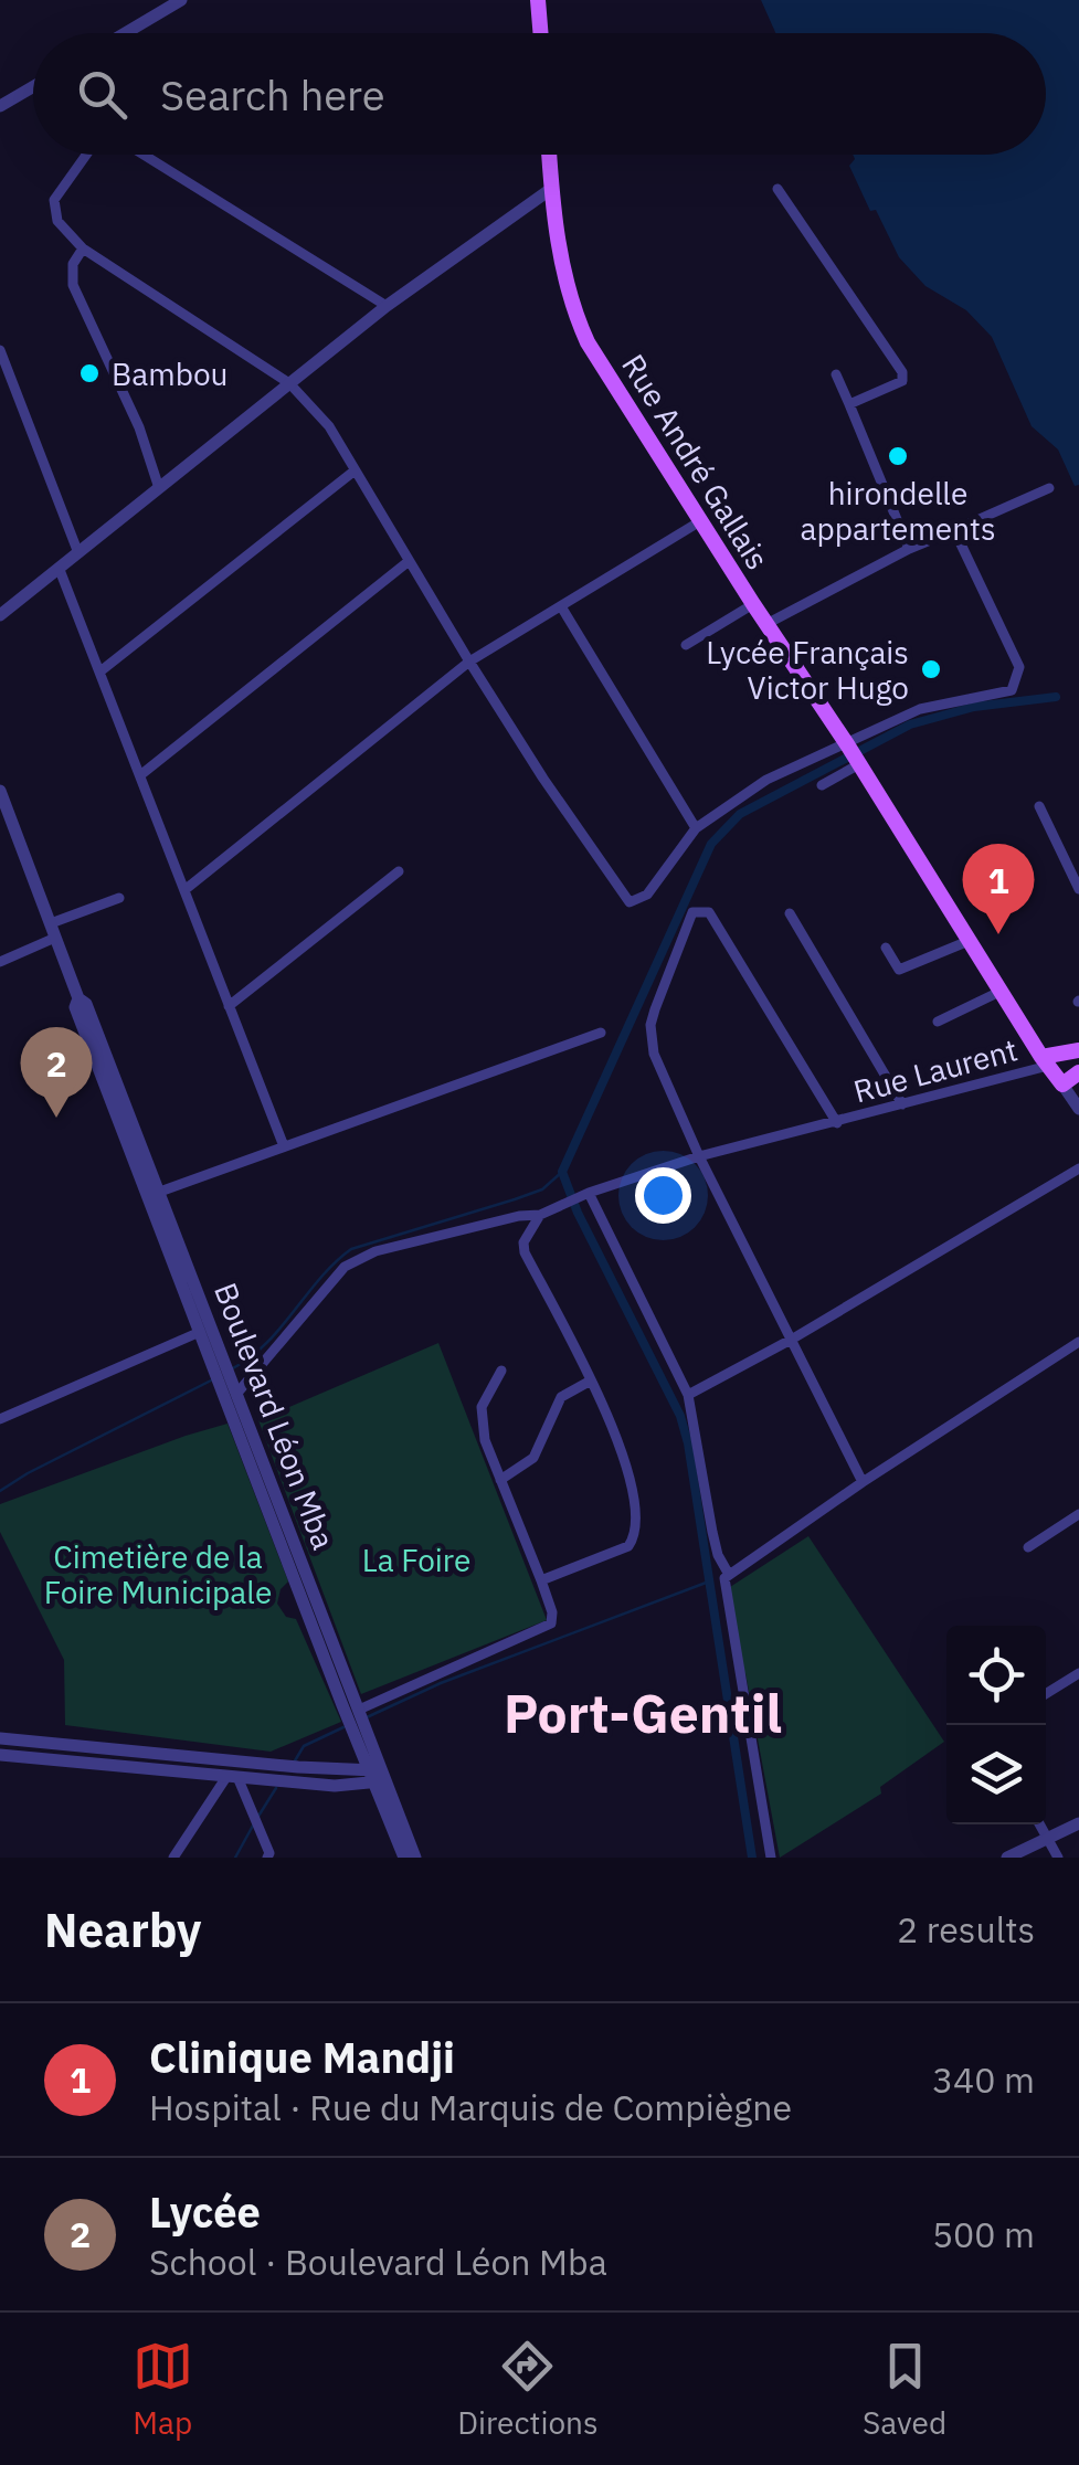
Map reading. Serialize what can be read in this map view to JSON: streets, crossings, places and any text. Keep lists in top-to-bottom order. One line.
{"streets":{"main road":["Rue André Gallais"],"street":["Rue Laurent","Boulevard Léon Mba"]},"crossings":[["Rue André Gallais","Rue Laurent"],["Rue Laurent","Boulevard Léon Mba"]],"districts":["Port-Gentil"],"parks":["Cimetière de la Foire Municipale","La Foire"],"places":["Bambou","hirondelle appartements","Lycée Français Victor Hugo"],"page":{"search":"Search here","pins":["1","2"],"heading":["Nearby","2 results"],"list":[{"mark":"1","name":"Clinique Mandji","note":"Hospital · Rue du Marquis de Compiègne","value":"340 m"},{"mark":"2","name":"Lycée","note":"School · Boulevard Léon Mba","value":"500 m"}],"nav":["Map","Directions","Saved"]}}
